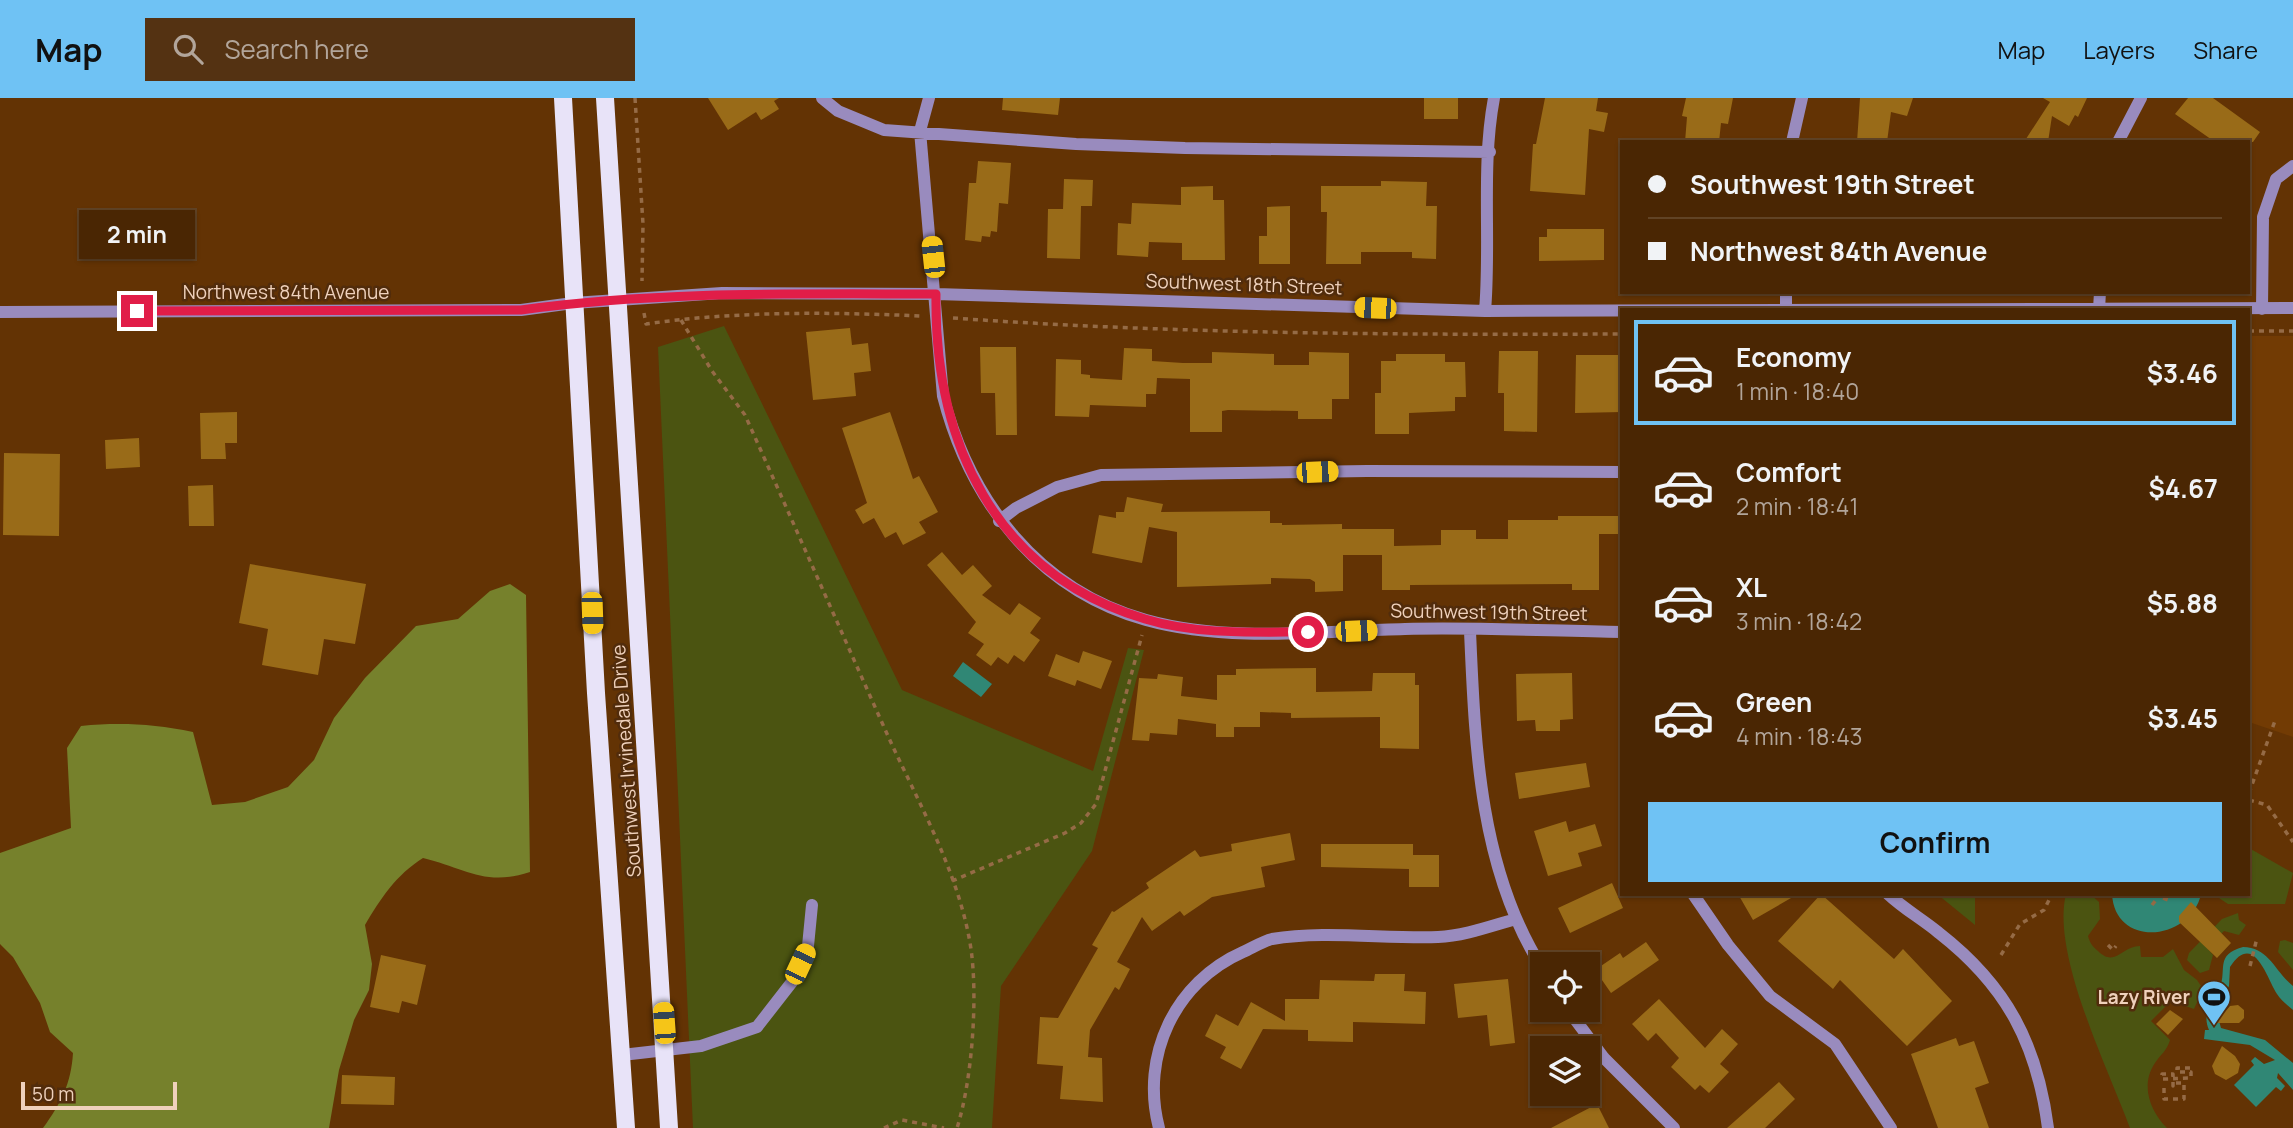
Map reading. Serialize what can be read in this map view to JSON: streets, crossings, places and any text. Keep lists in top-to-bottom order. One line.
{"streets":{"main road":["Southwest Irvinedale Drive"],"street":["Southwest 18th Street","Northwest 84th Avenue","Southwest 19th Street"]},"crossings":[["Southwest 18th Street","Northwest 84th Avenue"],["Southwest 18th Street","Southwest 19th Street"],["Southwest 18th Street","Southwest Irvinedale Drive"],["Northwest 84th Avenue","Southwest Irvinedale Drive"]],"places":{"sports":["Lazy River"]},"scale_bar":"50 m","page":{"header":"Map","search":"Search here","nav":["Map","Layers","Share"],"banner":["Southwest 19th Street","Northwest 84th Avenue"],"bubble":"2 min","list":[{"name":"Economy","note":"1 min · 18:40","value":"$3.46"},{"name":"Comfort","note":"2 min · 18:41","value":"$4.67"},{"name":"XL","note":"3 min · 18:42","value":"$5.88"},{"name":"Green","note":"4 min · 18:43","value":"$3.45"}],"buttons":"Confirm","scale":"50 m"}}
